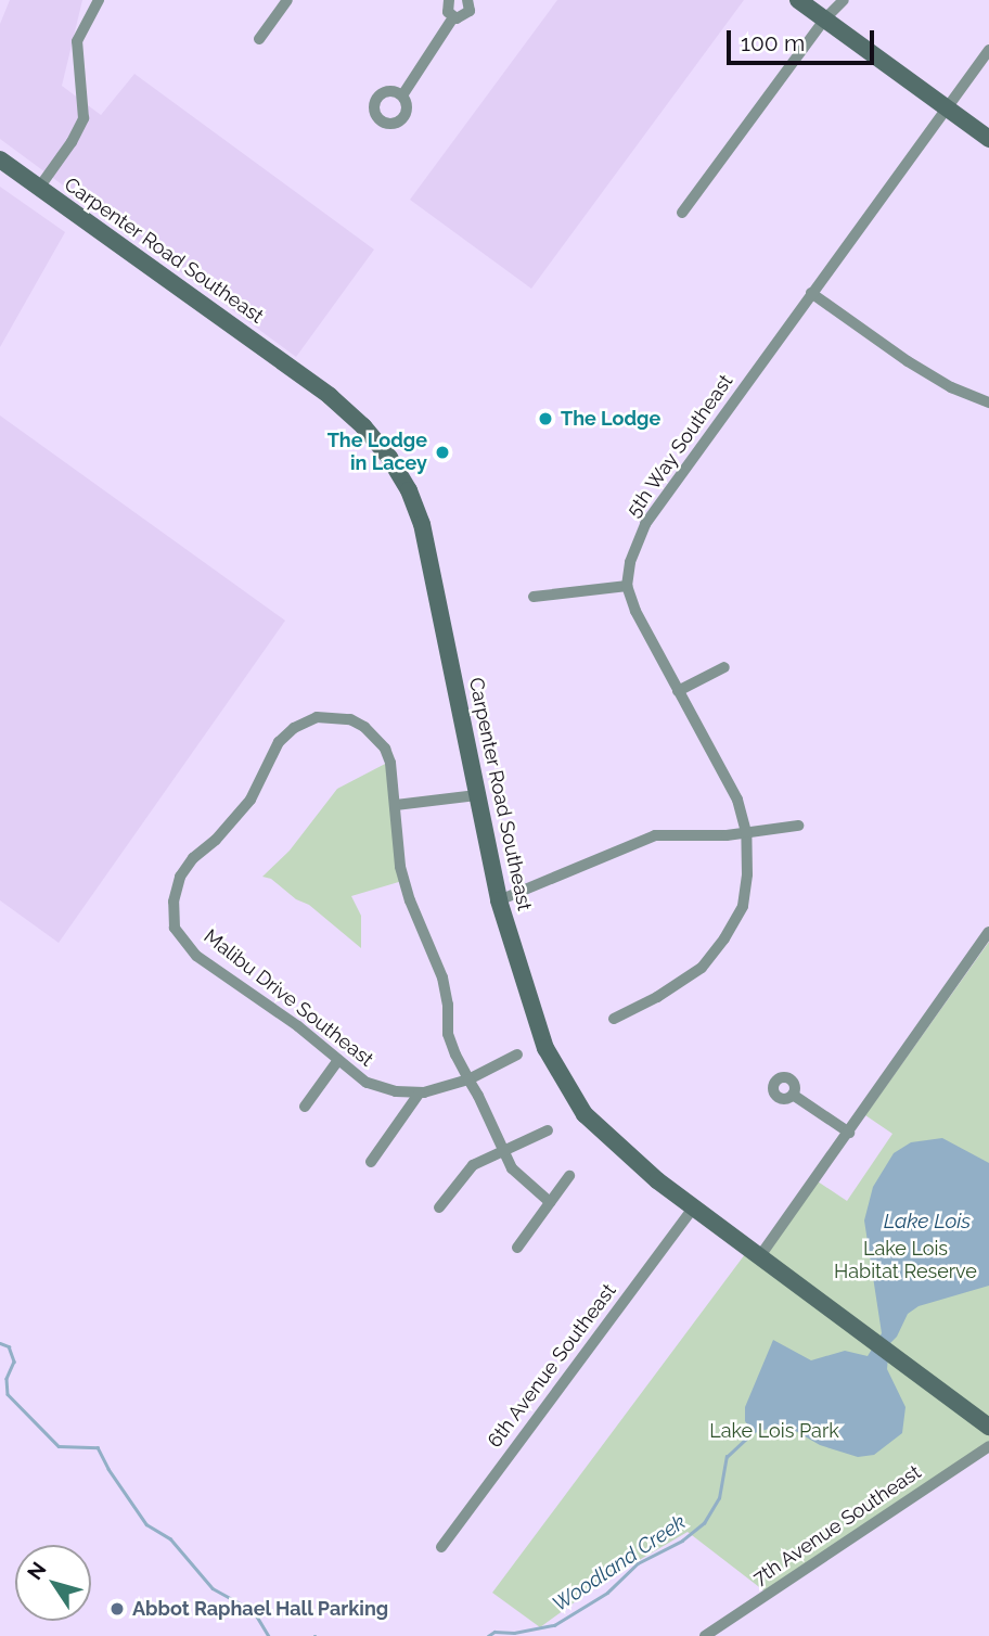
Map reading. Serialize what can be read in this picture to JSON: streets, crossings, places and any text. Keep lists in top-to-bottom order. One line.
{"streets":{"main road":["Carpenter Road Southeast"],"street":["5th Way Southeast","Malibu Drive Southeast","6th Avenue Southeast","7th Avenue Southeast"]},"crossings":[["Carpenter Road Southeast","6th Avenue Southeast"]],"water":["Lake Lois","Woodland Creek"],"parks":["Lake Lois Habitat Reserve","Lake Lois Park"],"places":["The Lodge","The Lodge in Lacey","Abbot Raphael Hall Parking"],"scale_bar":"100 m","north":"top left"}
